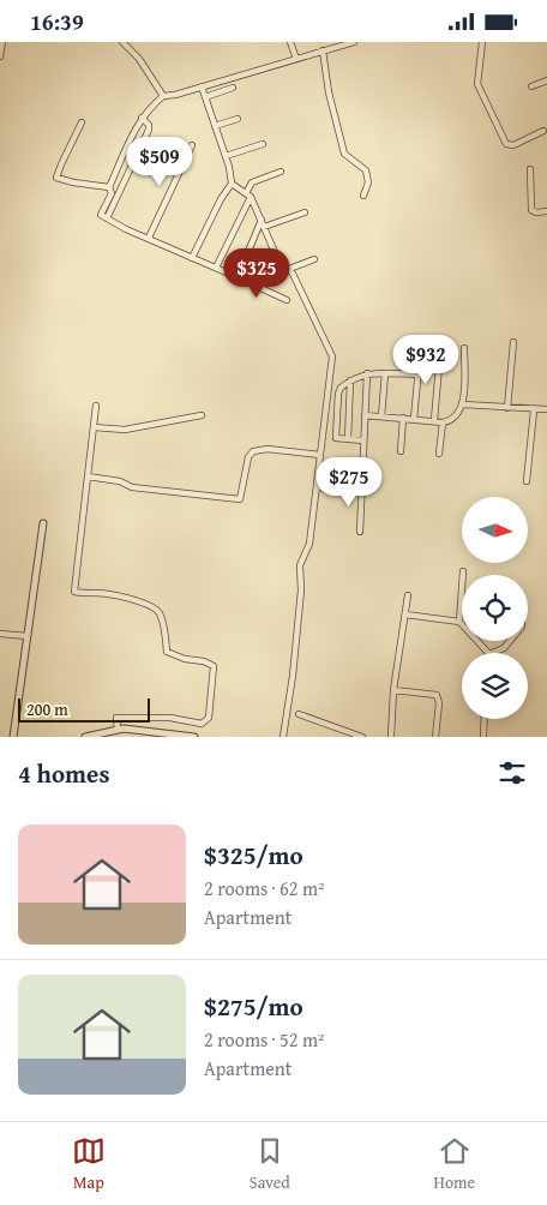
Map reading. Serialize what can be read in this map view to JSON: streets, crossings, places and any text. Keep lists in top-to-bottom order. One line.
{"scale_bar":"200 m","north":"right","page":{"status":"16:39","price":["$509","$325","$932","$275"],"scale":"200 m","heading":"4 homes","list":[{"name":"$325/mo","note":"2 rooms · 62 m² · Apartment"},{"name":"$275/mo","note":"2 rooms · 52 m² · Apartment"}],"tabs":["Map","Saved","Home"]}}
